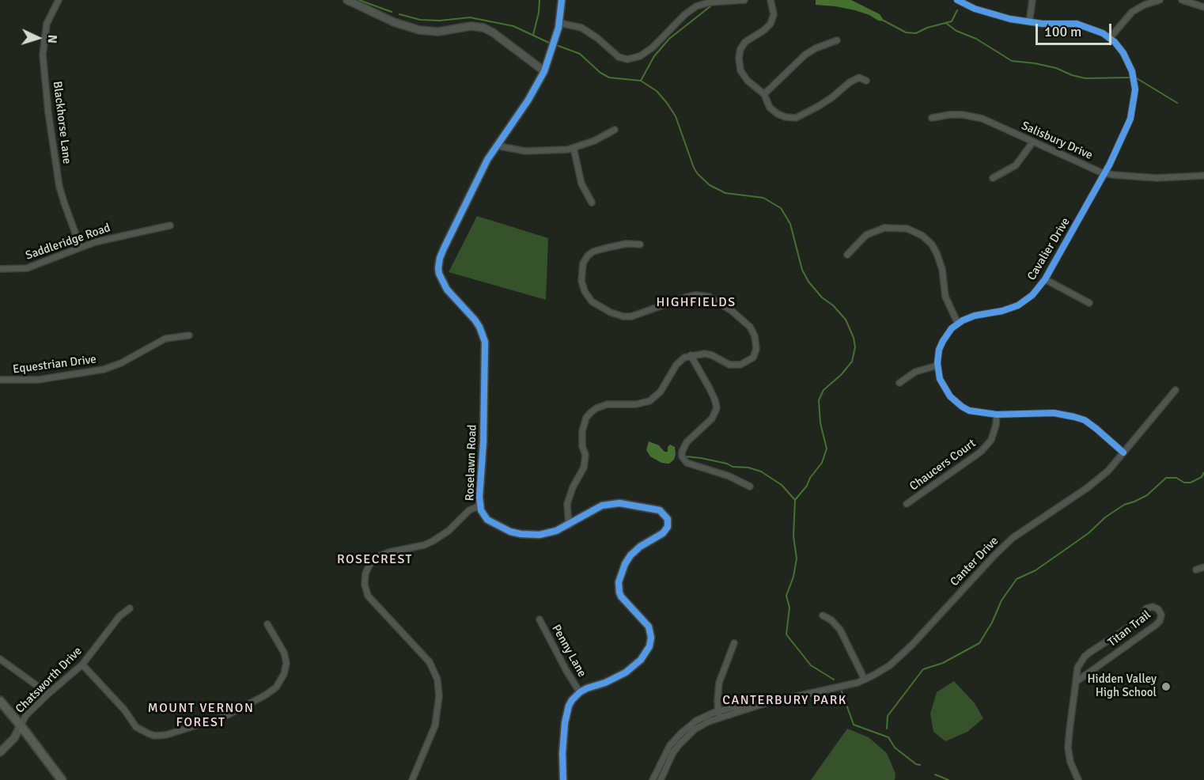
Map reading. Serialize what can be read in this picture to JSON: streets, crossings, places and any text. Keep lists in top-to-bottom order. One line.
{"streets":{"street":["Blackhorse Lane","Salisbury Drive","Saddleridge Road","Cavalier Drive","Equestrian Drive","Roselawn Road","Chaucers Court","Canter Drive","Titan Trail","Penny Lane","Chatsworth Drive"]},"crossings":[["Blackhorse Lane","Saddleridge Road"],["Salisbury Drive","Cavalier Drive"],["Roselawn Road","Penny Lane"]],"districts":["HIGHFIELDS","ROSECREST","CANTERBURY PARK","MOUNT VERNON FOREST"],"places":["Hidden Valley High School"],"scale_bar":"100 m","north":"right"}
